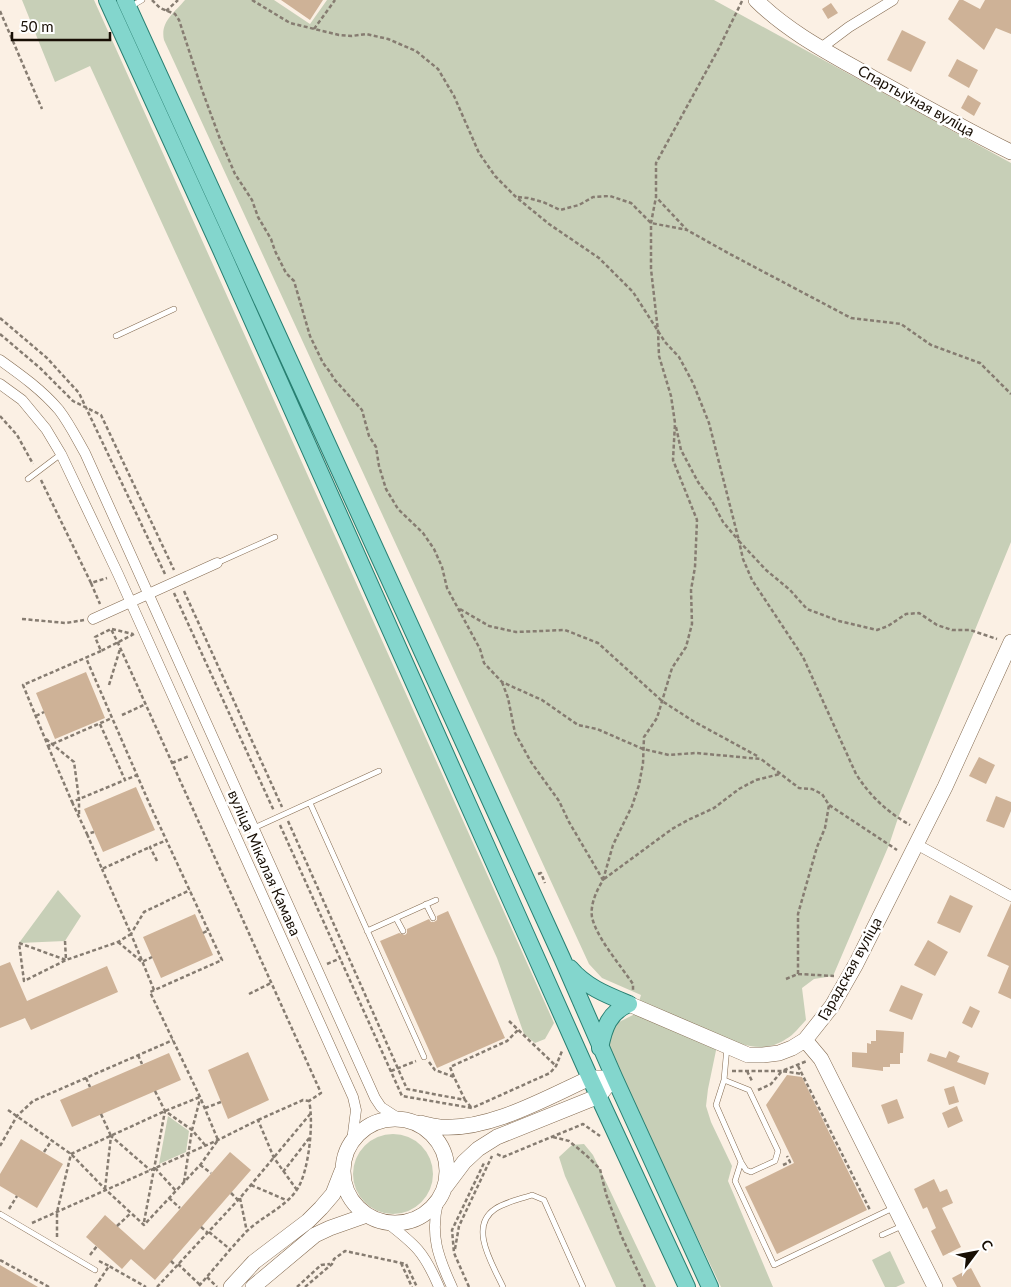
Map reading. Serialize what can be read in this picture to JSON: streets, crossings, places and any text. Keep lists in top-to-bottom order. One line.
{"streets":{"street":["Спартыўная вуліца","вуліца Мікалая Камава","Гарадская вуліца"]},"scale_bar":"50 m","north":"top right"}
